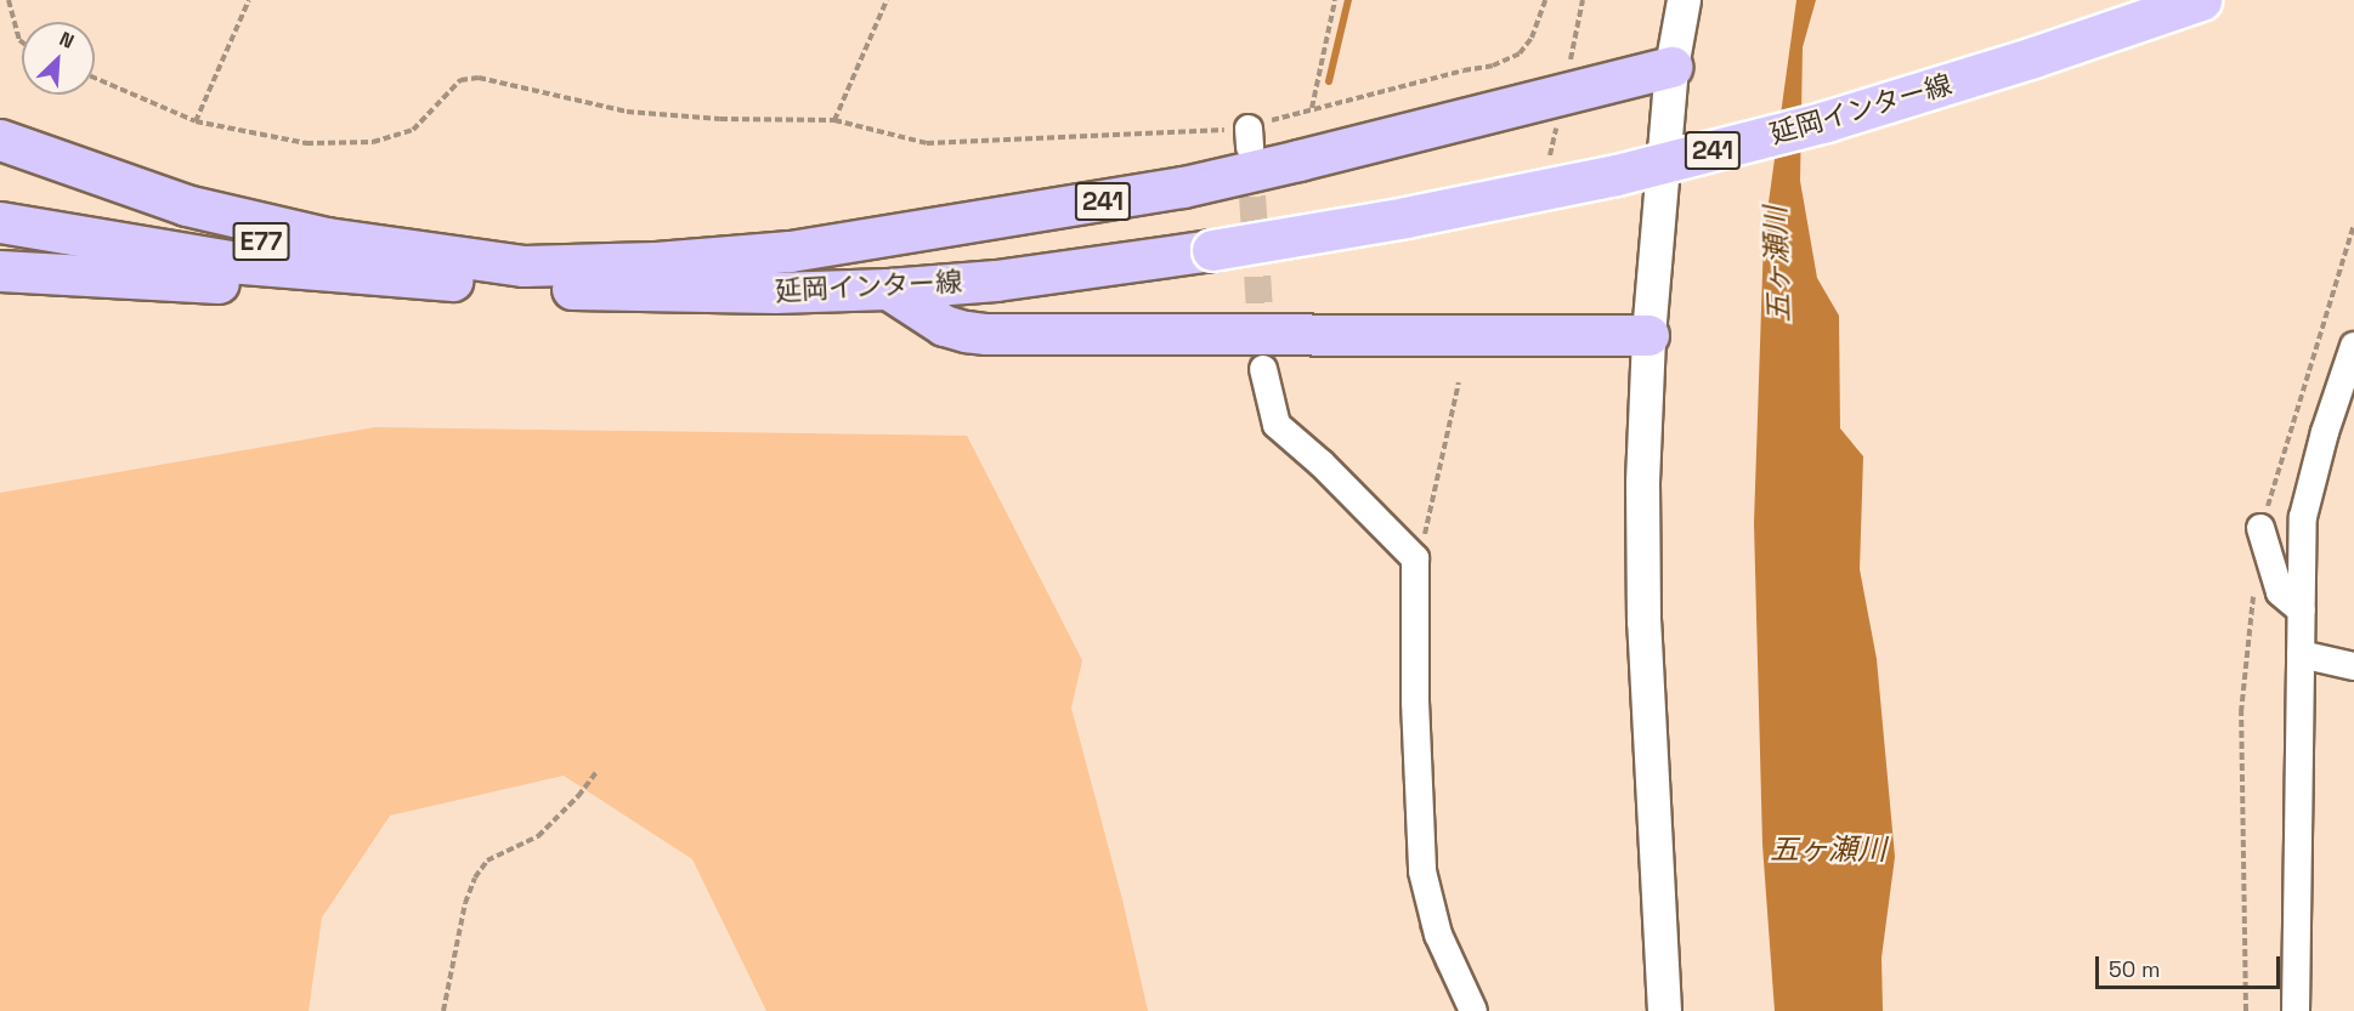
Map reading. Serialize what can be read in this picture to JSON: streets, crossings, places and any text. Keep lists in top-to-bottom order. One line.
{"streets":{"highway":["延岡インター線","241","E77"]},"crossings":[["延岡インター線","241"],["延岡インター線","E77"],["241","E77"]],"water":["五ヶ瀬川"],"scale_bar":"50 m","north":"top right"}
